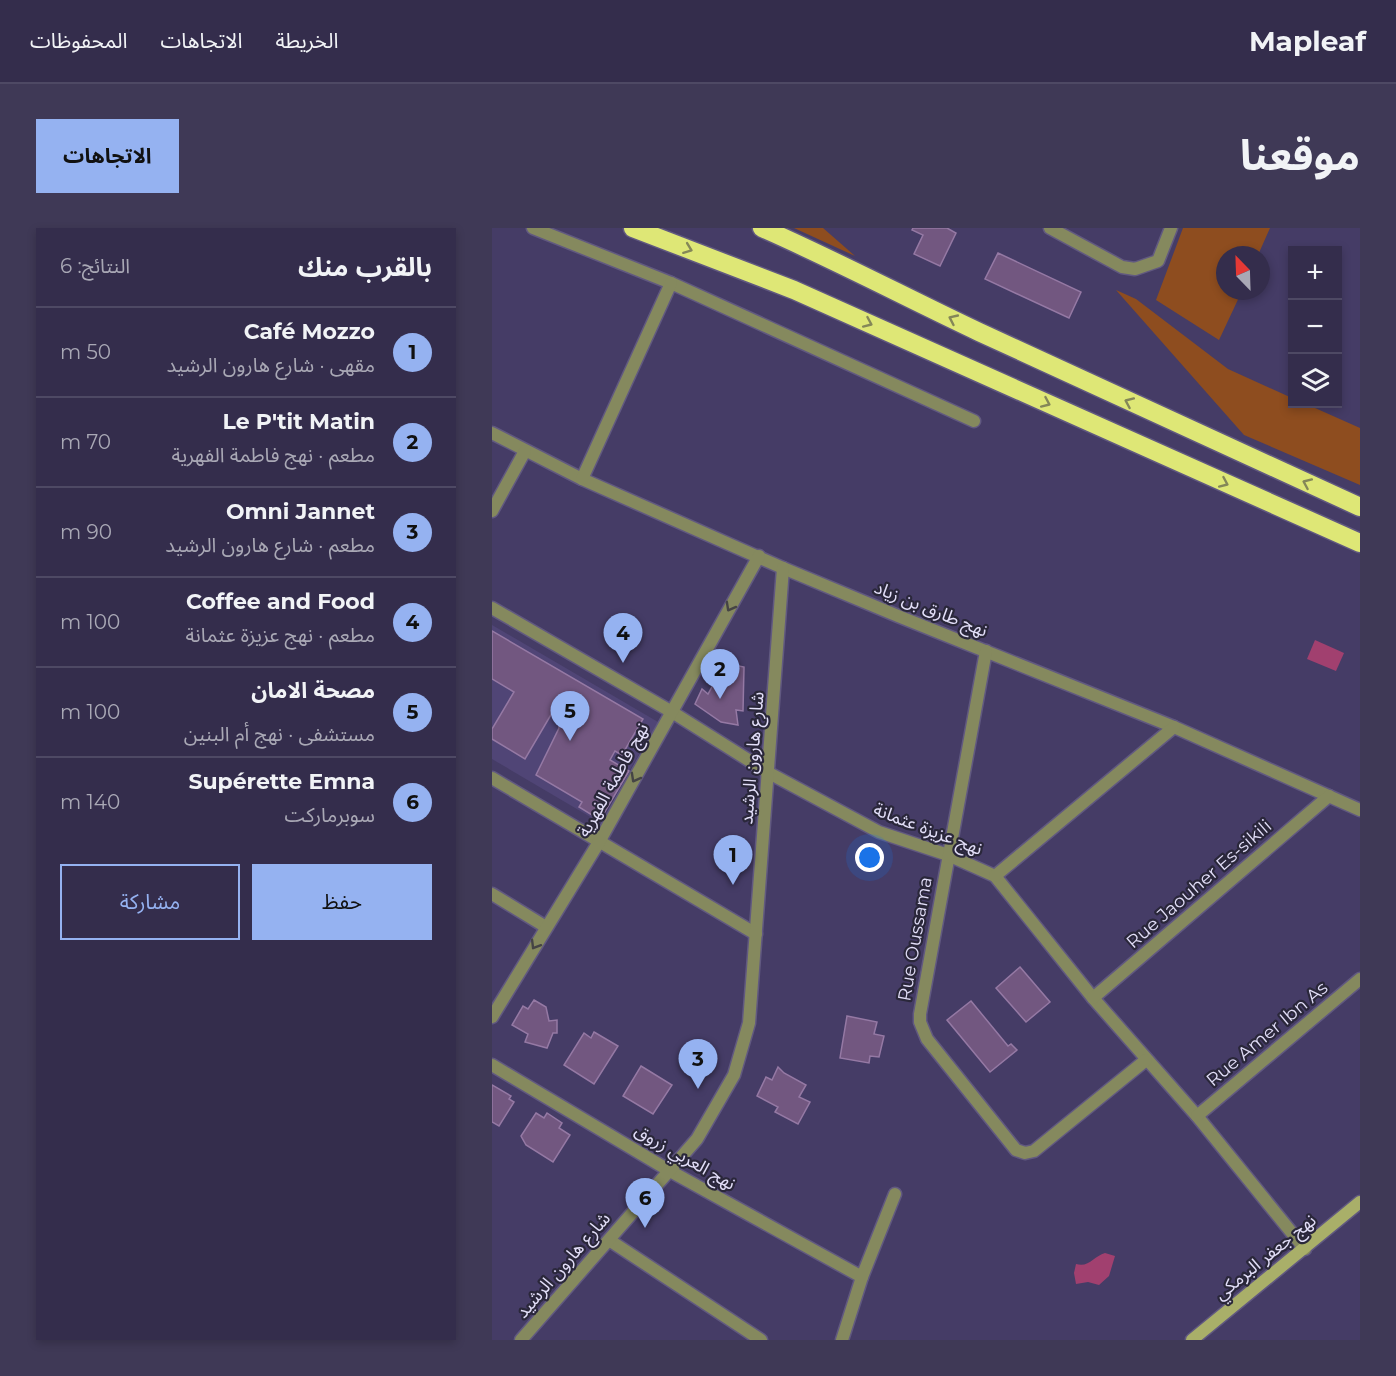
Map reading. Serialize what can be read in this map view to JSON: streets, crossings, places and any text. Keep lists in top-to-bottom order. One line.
{"streets":{"street":["نهج طارق بن زياد","شارع هارون الرشيد","نهج فاطمة الفهرية","نهج عزيزة عثمانة","Rue Jaouher Es-sikili","Rue Oussama","Rue Amer Ibn As","نهج العربي زروق","نهج جعفر البرمكي"]},"crossings":[["نهج طارق بن زياد","شارع هارون الرشيد"],["نهج طارق بن زياد","نهج فاطمة الفهرية"],["نهج طارق بن زياد","Rue Jaouher Es-sikili"],["نهج طارق بن زياد","Rue Oussama"],["شارع هارون الرشيد","نهج عزيزة عثمانة"],["شارع هارون الرشيد","نهج العربي زروق"],["نهج فاطمة الفهرية","نهج عزيزة عثمانة"],["نهج عزيزة عثمانة","Rue Jaouher Es-sikili"],["نهج عزيزة عثمانة","Rue Oussama"],["نهج عزيزة عثمانة","Rue Amer Ibn As"],["نهج عزيزة عثمانة","نهج جعفر البرمكي"]],"one_way":["نهج فاطمة الفهرية"],"north":"top left","page":{"header":"Mapleaf","nav":["الخريطة","الاتجاهات","المحفوظات"],"title":"موقعنا","buttons":["الاتجاهات",["حفظ","مشاركة"]],"heading":["بالقرب منك","النتائج: 6"],"map_buttons":["+","−"],"list":[{"mark":"1","name":"Café Mozzo","note":"مقهى · شارع هارون الرشيد","value":"50 m"},{"mark":"2","name":"Le P'tit Matin","note":"مطعم · نهج فاطمة الفهرية","value":"70 m"},{"mark":"3","name":"Omni Jannet","note":"مطعم · شارع هارون الرشيد","value":"90 m"},{"mark":"4","name":"Coffee and Food","note":"مطعم · نهج عزيزة عثمانة","value":"100 m"},{"mark":"5","name":"مصحة الامان","note":"مستشفى · نهج أم البنين","value":"100 m"},{"mark":"6","name":"Supérette Emna","note":"سوبرماركت","value":"140 m"}],"pins":["4","2","5","1","3","6"]}}
